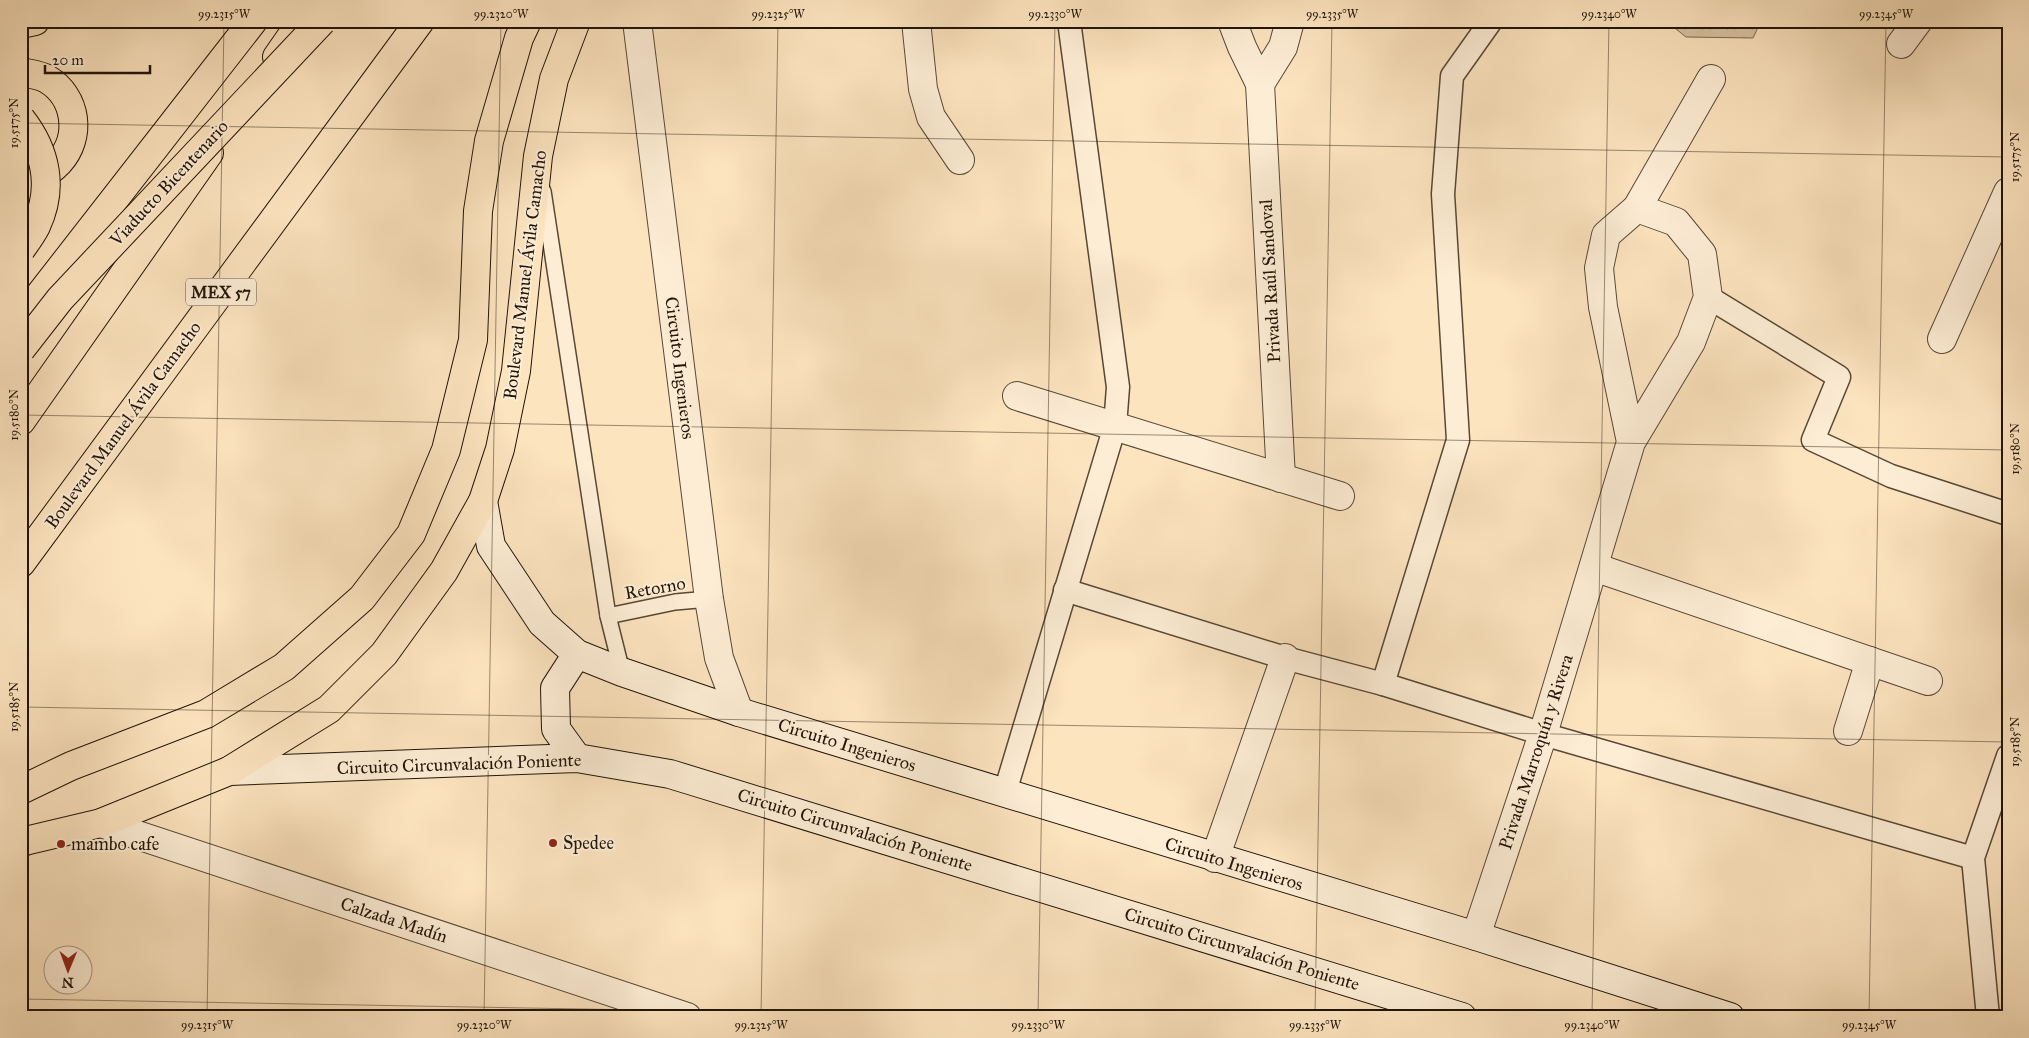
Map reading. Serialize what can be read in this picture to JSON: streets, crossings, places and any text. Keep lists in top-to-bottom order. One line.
{"streets":{"main road":["Viaducto Bicentenario","Boulevard Manuel Ávila Camacho","MEX 57"],"street":["Privada Raúl Sandoval","Circuito Ingenieros","Privada Marroquín y Rivera","Circuito Circunvalación Poniente","Calzada Madín"],"lane":["Retorno"]},"crossings":[["Boulevard Manuel Ávila Camacho","Circuito Ingenieros"],["Boulevard Manuel Ávila Camacho","Circuito Circunvalación Poniente"],["Boulevard Manuel Ávila Camacho","Calzada Madín"],["Circuito Ingenieros","Retorno"],["Circuito Ingenieros","Privada Marroquín y Rivera"]],"places":["Spedee","mambo cafe"],"scale_bar":"20 m","north":"bottom","coordinates":["99.2315°W","99.2320°W","99.2325°W","99.2330°W","99.2335°W","99.2340°W","99.2345°W","19.5175°N","19.5180°N","19.5185°N"]}
